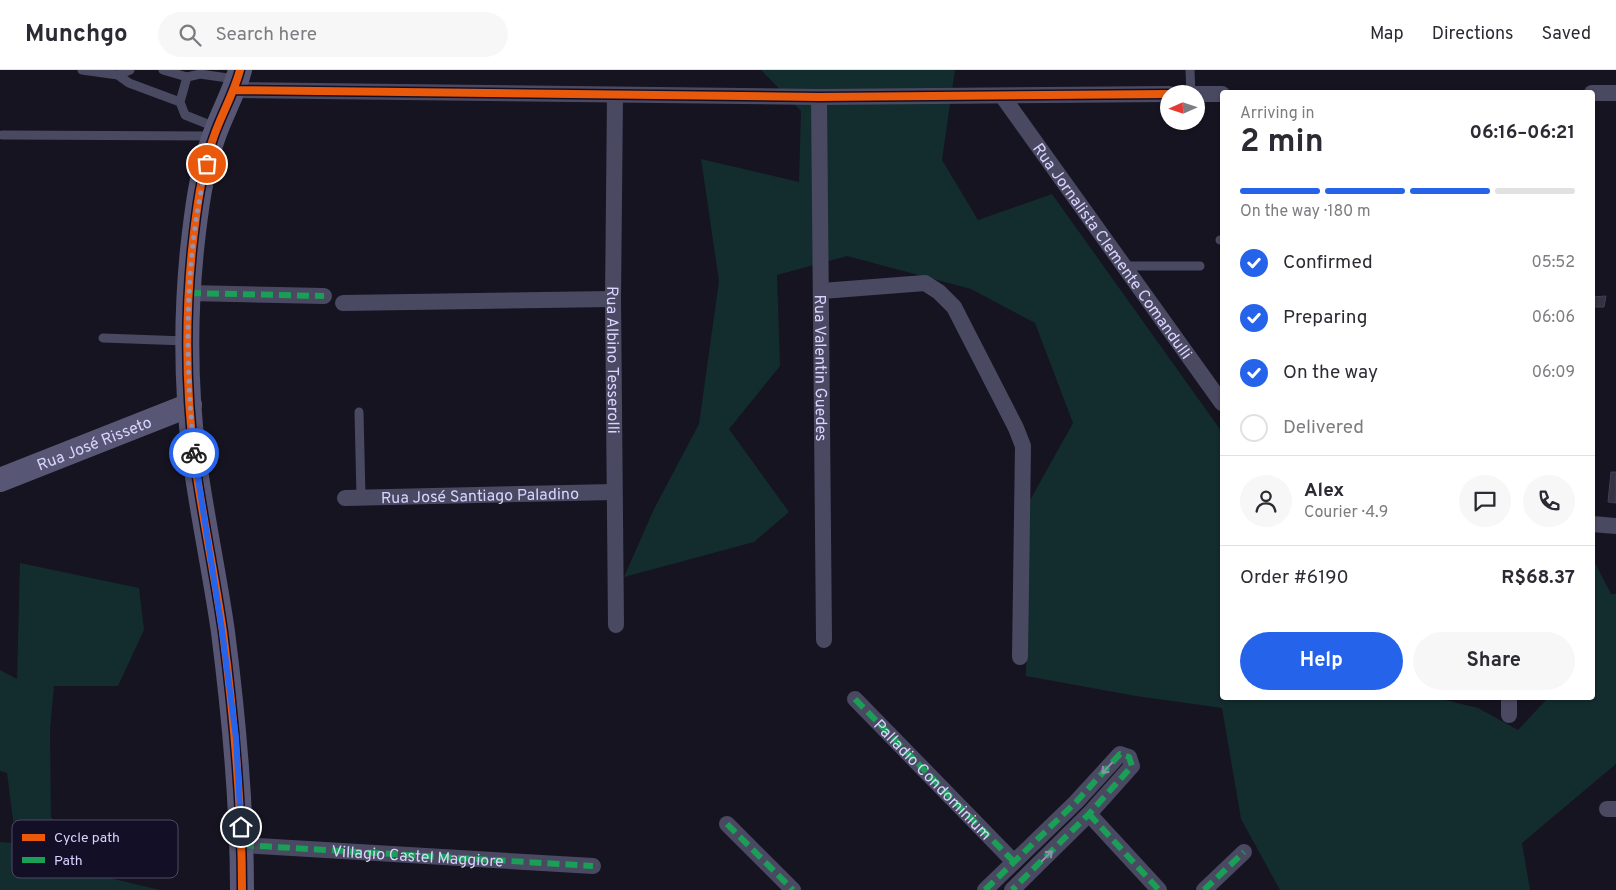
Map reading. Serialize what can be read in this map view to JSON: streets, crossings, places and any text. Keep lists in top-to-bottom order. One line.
{"streets":{"main road":["Rua José Risseto"],"street":["Rua Jornalista Clemente Comandulli","Rua Albino Tesserolli","Rua Valentin Guedes","Rua José Santiago Paladino","Palladio Condominium","Villagio Castel Maggiore"]},"crossings":[["Rua Albino Tesserolli","Rua José Santiago Paladino"]],"legend":["Cycle path","Path"],"north":"left","page":{"header":"Munchgo","search":"Search here","nav":["Map","Directions","Saved"],"heading":["2 min","Arriving in","06:16–06:21"],"panel":["Alex","Courier · 4.9","Order #6190","R$68.37"],"bar":"On the way · 180 m","list":[["Confirmed","05:52"],["Preparing","06:06"],["On the way","06:09"],"Delivered"],"buttons":["Help","Share"]}}
